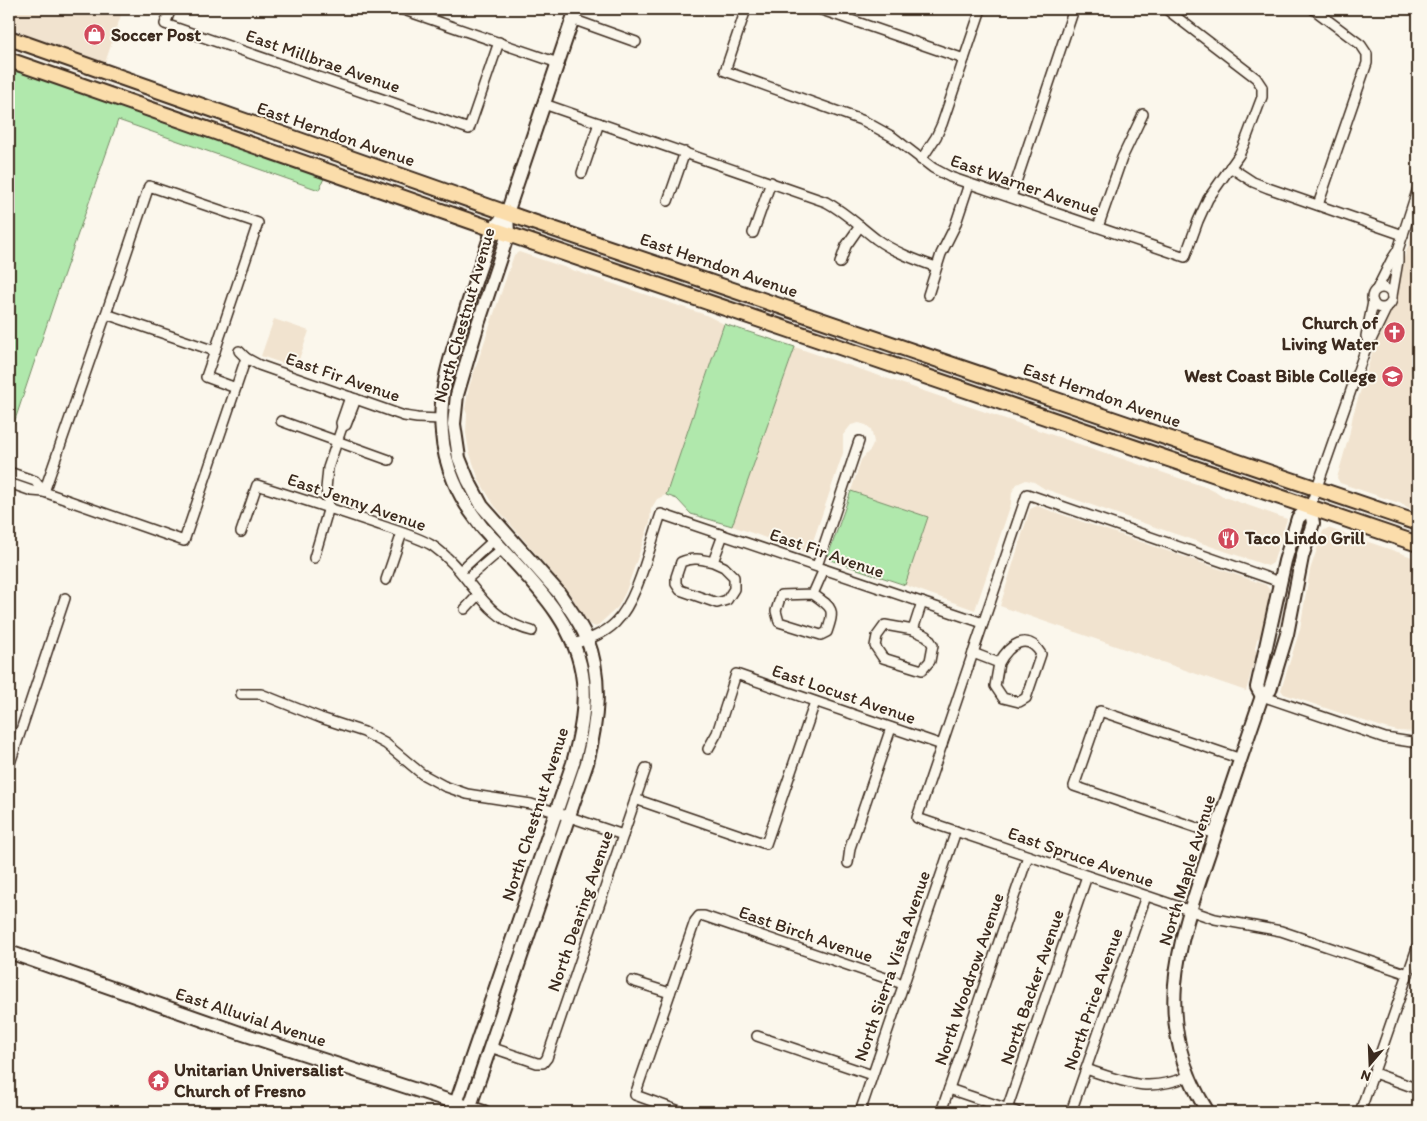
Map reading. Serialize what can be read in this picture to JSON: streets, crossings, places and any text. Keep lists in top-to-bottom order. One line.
{"streets":{"main road":["East Herndon Avenue","North Chestnut Avenue","North Maple Avenue","East Alluvial Avenue"],"street":["East Millbrae Avenue","East Warner Avenue","East Fir Avenue","East Jenny Avenue","East Locust Avenue","East Spruce Avenue","North Dearing Avenue","East Birch Avenue","North Sierra Vista Avenue","North Woodrow Avenue","North Backer Avenue","North Price Avenue"]},"crossings":[["East Herndon Avenue","North Chestnut Avenue"],["East Herndon Avenue","North Maple Avenue"],["North Chestnut Avenue","East Fir Avenue"],["North Chestnut Avenue","North Dearing Avenue"],["North Chestnut Avenue","East Alluvial Avenue"],["East Locust Avenue","East Spruce Avenue"],["East Spruce Avenue","North Maple Avenue"],["East Spruce Avenue","North Sierra Vista Avenue"],["East Spruce Avenue","North Woodrow Avenue"],["East Spruce Avenue","North Backer Avenue"],["East Spruce Avenue","North Price Avenue"],["East Birch Avenue","North Sierra Vista Avenue"]],"places":{"shop":["Soccer Post"],"church":["Church of Living Water"],"school or university":["West Coast Bible College"],"restaurant":["Taco Lindo Grill"],"temple":["Unitarian Universalist Church of Fresno"]},"north":"bottom"}
